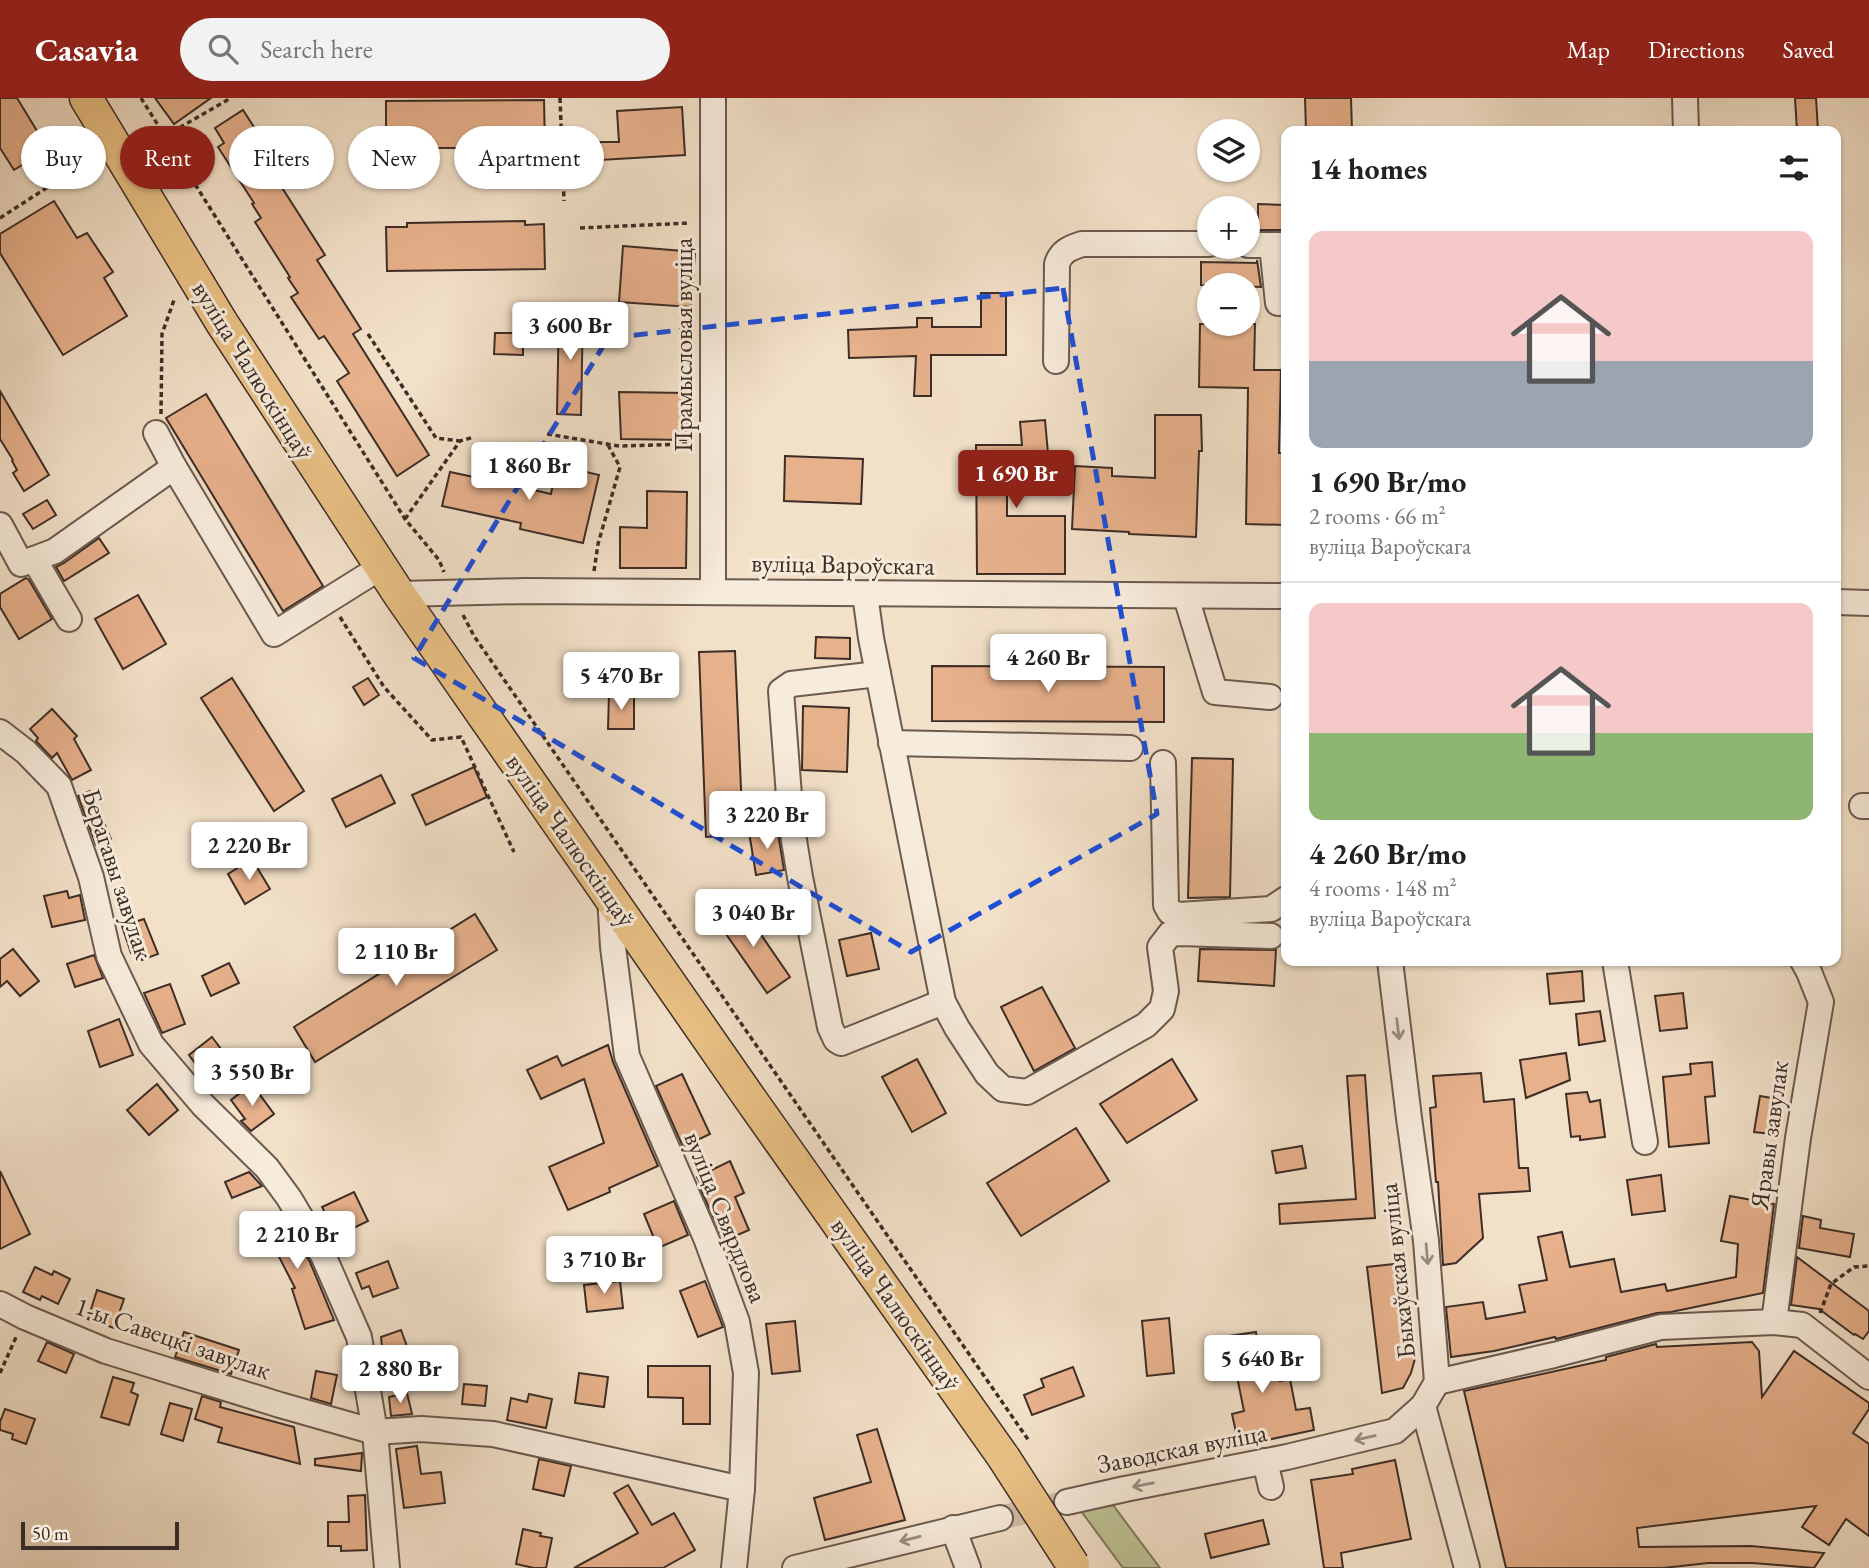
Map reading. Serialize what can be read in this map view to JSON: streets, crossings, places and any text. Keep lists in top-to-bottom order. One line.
{"streets":{"main road":["вуліца Чалюскінцаў"],"street":["Прамысловая вуліца","вуліца Вароўскага","Берагавы завулак","Яравы завулак","вуліца Свярдлова","Быхаўская вуліца","1-ы Савецкі завулак","Заводская вуліца"]},"crossings":[["Прамысловая вуліца","вуліца Вароўскага"],["вуліца Чалюскінцаў","вуліца Вароўскага"],["вуліца Чалюскінцаў","вуліца Свярдлова"],["Берагавы завулак","1-ы Савецкі завулак"],["вуліца Свярдлова","1-ы Савецкі завулак"],["Быхаўская вуліца","Заводская вуліца"]],"one_way":["Быхаўская вуліца","Заводская вуліца"],"scale_bar":"50 m","page":{"header":"Casavia","search":"Search here","nav":["Map","Directions","Saved"],"map_buttons":["+","−"],"chip":["Buy","Rent","Filters","New","Apartment"],"heading":"14 homes","list":[{"name":"1 690 Br/mo","note":"2 rooms · 66 m² · вуліца Вароўскага"},{"name":"4 260 Br/mo","note":"4 rooms · 148 m² · вуліца Вароўскага"}],"price":["3 600 Br","1 860 Br","1 690 Br","4 260 Br","5 470 Br","3 220 Br","2 220 Br","3 040 Br","2 110 Br","3 550 Br","2 210 Br","3 710 Br","5 640 Br","2 880 Br"],"scale":"50 m"}}
